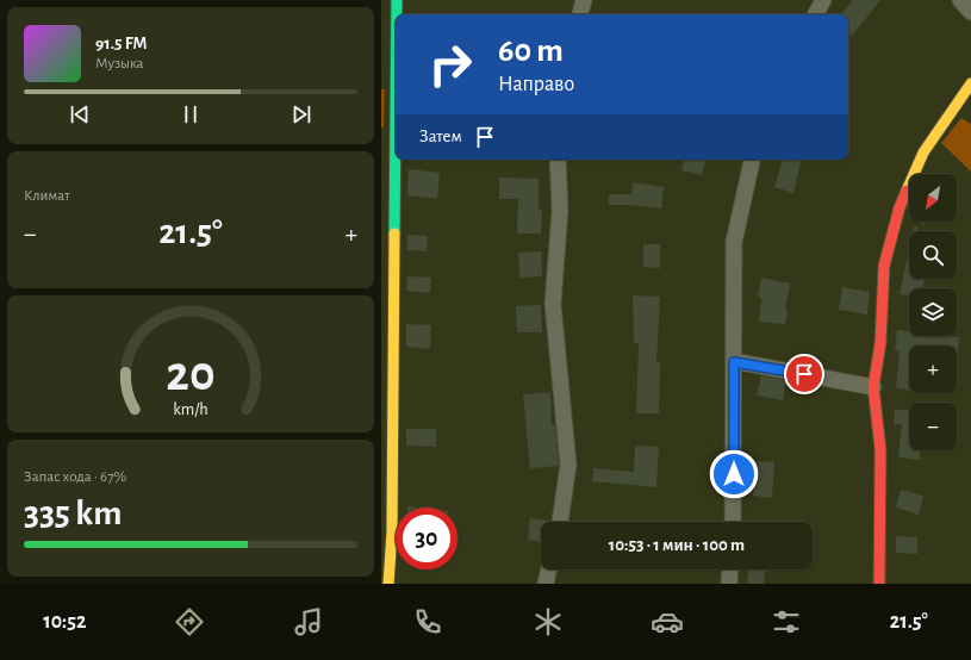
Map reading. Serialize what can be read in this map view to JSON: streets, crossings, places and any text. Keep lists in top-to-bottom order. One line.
{"north":"bottom left","page":{"turn":["60 m","Направо"],"song":["91.5 FM","Музыка"],"then":"Затем","tile":["Климат",["Запас хода · 67%","335 km"]],"map_buttons":["+","−"],"heat":["−","21.5°","+"],"limit":"30","trip":"10:53 · 1 мин · 100 m","tabs":["10:52","21.5°"],"gauge":["20","km/h"]}}
